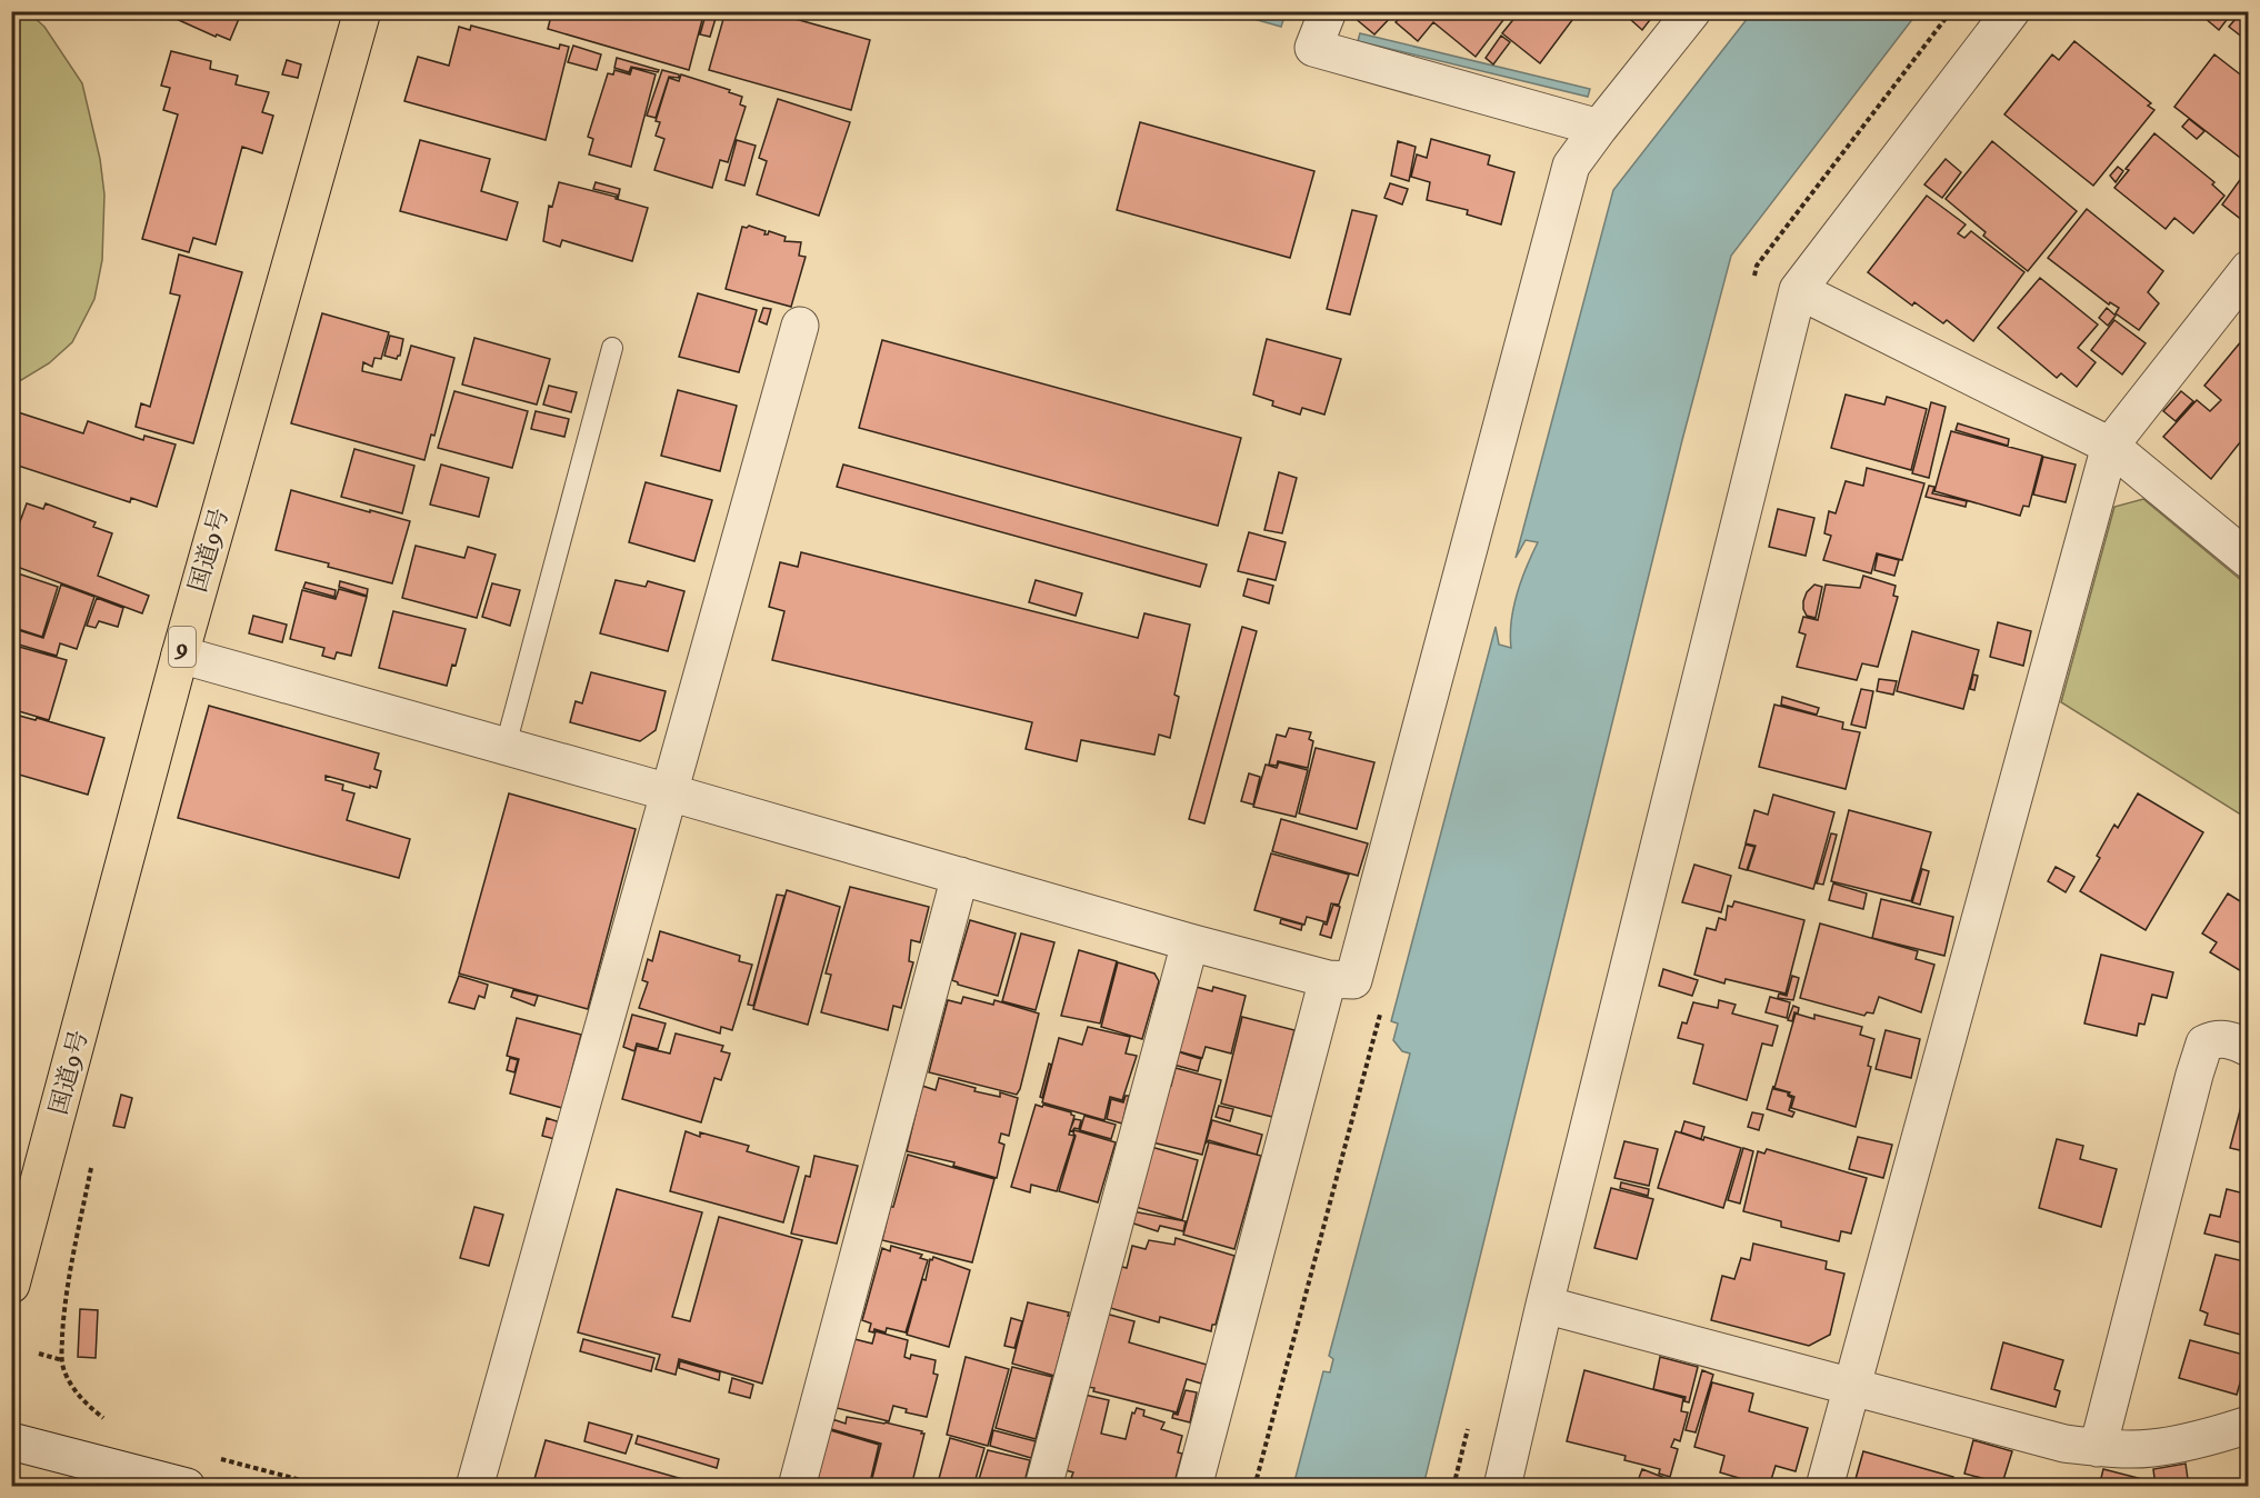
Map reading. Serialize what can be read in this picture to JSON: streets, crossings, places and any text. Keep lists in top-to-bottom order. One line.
{"streets":{"highway":["国道9号","9"]}}
